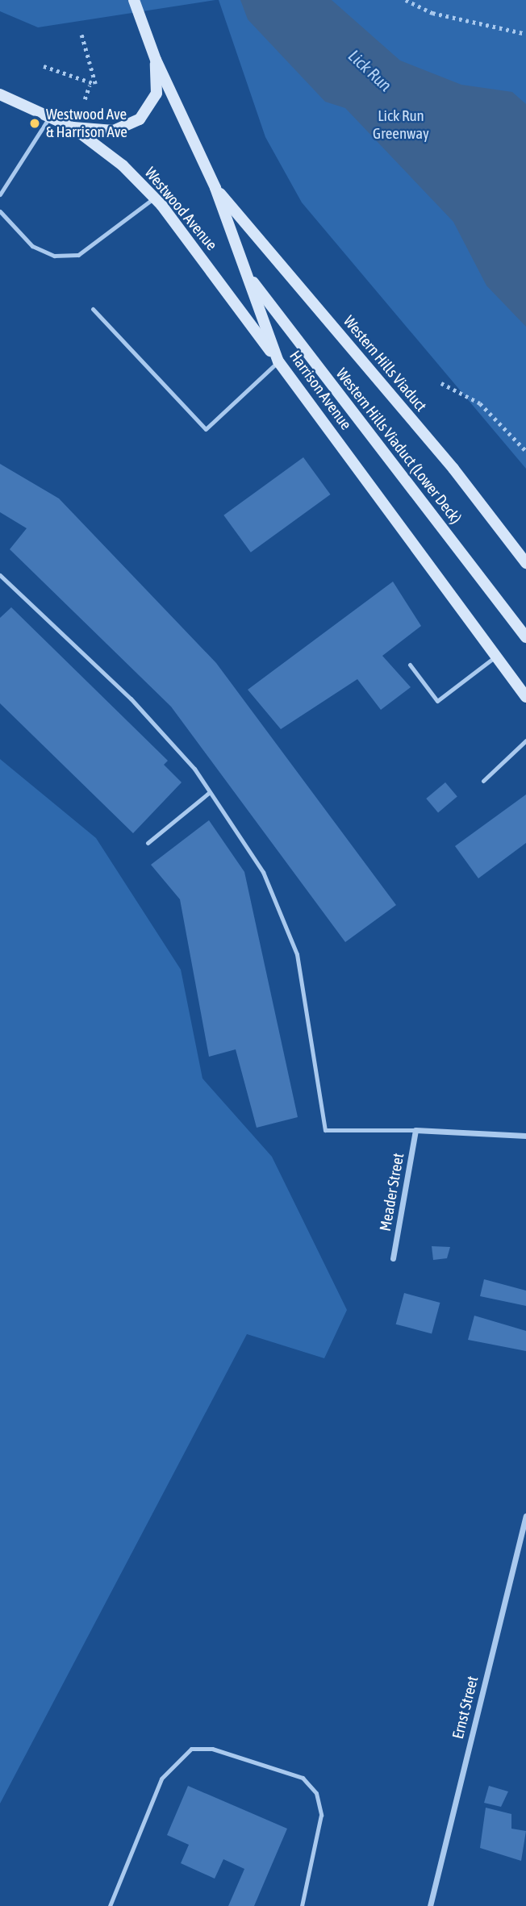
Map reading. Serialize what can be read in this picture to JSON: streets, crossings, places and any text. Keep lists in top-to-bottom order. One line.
{"streets":{"main road":["Westwood Avenue","Western Hills Viaduct","Harrison Avenue","Western Hills Viaduct (Lower Deck)"],"street":["Meader Street","Ernst Street"]},"crossings":[["Westwood Avenue","Harrison Avenue"],["Western Hills Viaduct","Harrison Avenue"],["Harrison Avenue","Western Hills Viaduct (Lower Deck)"]],"water":["Lick Run"],"parks":["Lick Run Greenway"],"places":["Westwood Ave & Harrison Ave"]}
